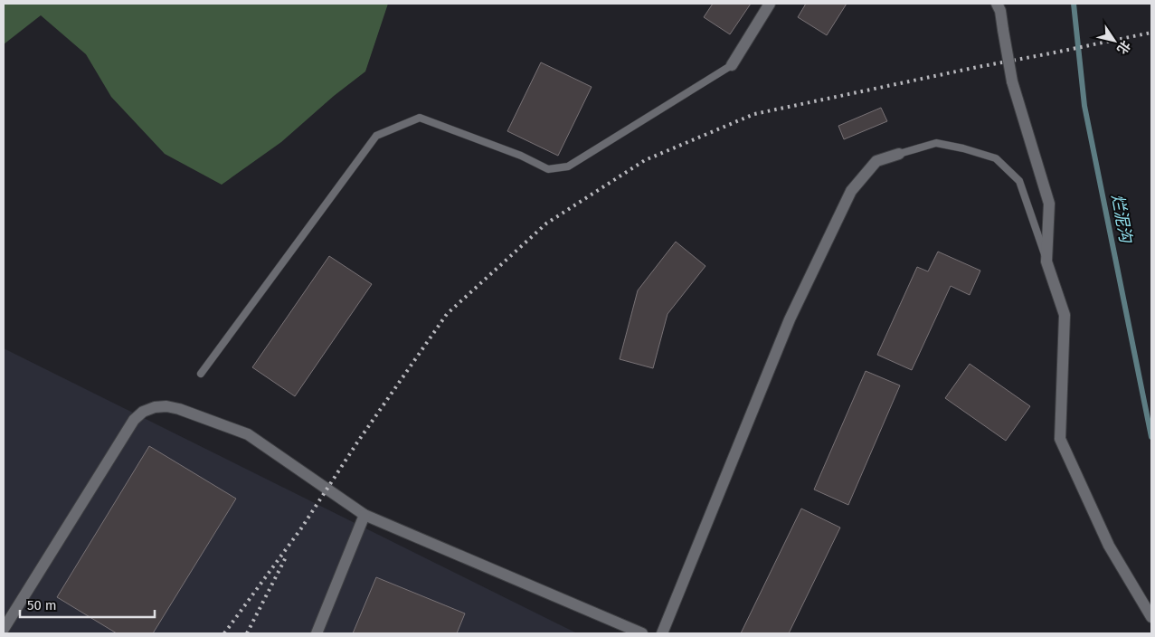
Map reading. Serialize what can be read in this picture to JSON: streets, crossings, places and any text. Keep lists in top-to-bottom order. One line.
{"water":["烂泥沟"],"scale_bar":"50 m","north":"bottom right"}
